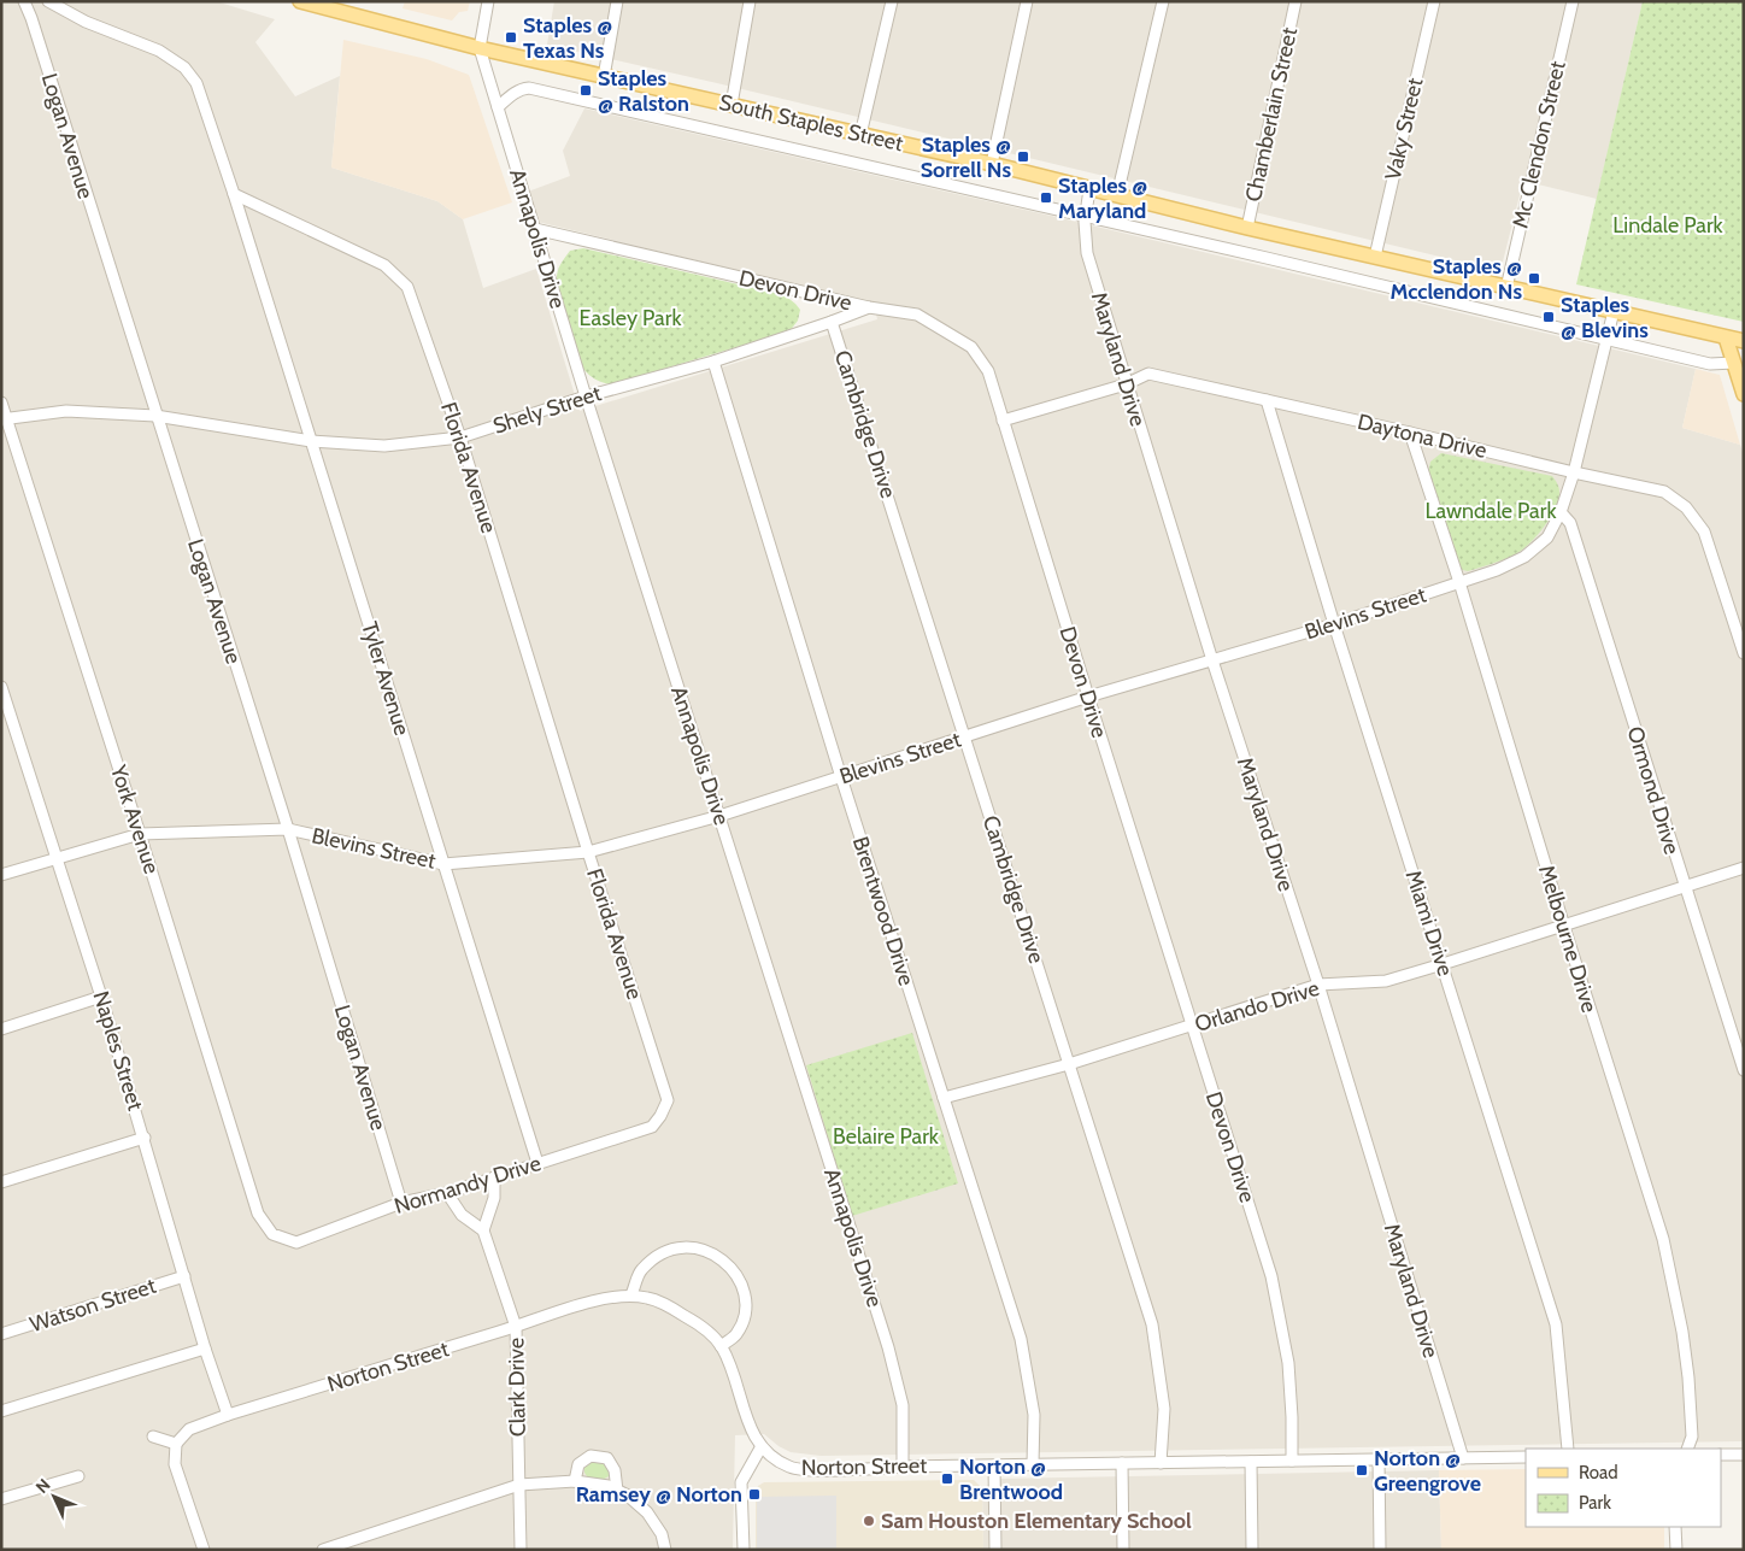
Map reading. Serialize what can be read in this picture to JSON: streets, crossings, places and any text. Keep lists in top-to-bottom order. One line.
{"streets":{"main road":["South Staples Street"],"street":["Chamberlain Street","Vaky Street","Logan Avenue","Mc Clendon Street","Annapolis Drive","Devon Drive","Maryland Drive","Shely Street","Cambridge Drive","Daytona Drive","Florida Avenue","Blevins Street","Tyler Avenue","Ormond Drive","York Avenue","Brentwood Drive","Miami Drive","Melbourne Drive","Orlando Drive","Naples Street","Normandy Drive","Watson Street","Norton Street","Clark Drive"]},"crossings":[["Chamberlain Street","South Staples Street"],["South Staples Street","Vaky Street"],["South Staples Street","Mc Clendon Street"],["South Staples Street","Annapolis Drive"],["South Staples Street","Maryland Drive"],["South Staples Street","Blevins Street"],["Logan Avenue","Shely Street"],["Logan Avenue","Blevins Street"],["Logan Avenue","Normandy Drive"],["Annapolis Drive","Devon Drive"],["Annapolis Drive","Shely Street"],["Annapolis Drive","Blevins Street"],["Annapolis Drive","Norton Street"],["Devon Drive","Shely Street"],["Devon Drive","Daytona Drive"],["Devon Drive","Blevins Street"],["Devon Drive","Orlando Drive"],["Devon Drive","Norton Street"],["Maryland Drive","Daytona Drive"],["Maryland Drive","Blevins Street"],["Maryland Drive","Orlando Drive"],["Maryland Drive","Norton Street"],["Shely Street","Cambridge Drive"],["Shely Street","Florida Avenue"],["Shely Street","Tyler Avenue"],["Shely Street","York Avenue"],["Shely Street","Brentwood Drive"],["Cambridge Drive","Blevins Street"],["Cambridge Drive","Orlando Drive"],["Cambridge Drive","Norton Street"],["Daytona Drive","Blevins Street"],["Daytona Drive","Miami Drive"],["Daytona Drive","Melbourne Drive"],["Florida Avenue","Blevins Street"],["Florida Avenue","Tyler Avenue"],["Florida Avenue","Normandy Drive"],["Blevins Street","Tyler Avenue"],["Blevins Street","Ormond Drive"],["Blevins Street","York Avenue"],["Blevins Street","Brentwood Drive"],["Blevins Street","Miami Drive"],["Blevins Street","Melbourne Drive"],["Blevins Street","Naples Street"],["Tyler Avenue","Normandy Drive"],["Ormond Drive","Orlando Drive"],["York Avenue","Normandy Drive"],["Brentwood Drive","Orlando Drive"],["Brentwood Drive","Norton Street"],["Miami Drive","Orlando Drive"],["Melbourne Drive","Orlando Drive"],["Naples Street","Watson Street"],["Naples Street","Norton Street"],["Norton Street","Clark Drive"]],"parks":["Lindale Park","Easley Park","Lawndale Park","Belaire Park"],"places":{"transit":["Staples @ Texas Ns","Staples @ Ralston","Staples @ Sorrell Ns","Staples @ Maryland","Staples @ Mcclendon Ns","Staples @ Blevins","Norton @ Greengrove","Norton @ Brentwood","Ramsey @ Norton"],"other":["Sam Houston Elementary School"]},"legend":["Road","Park"],"north":"top left"}
